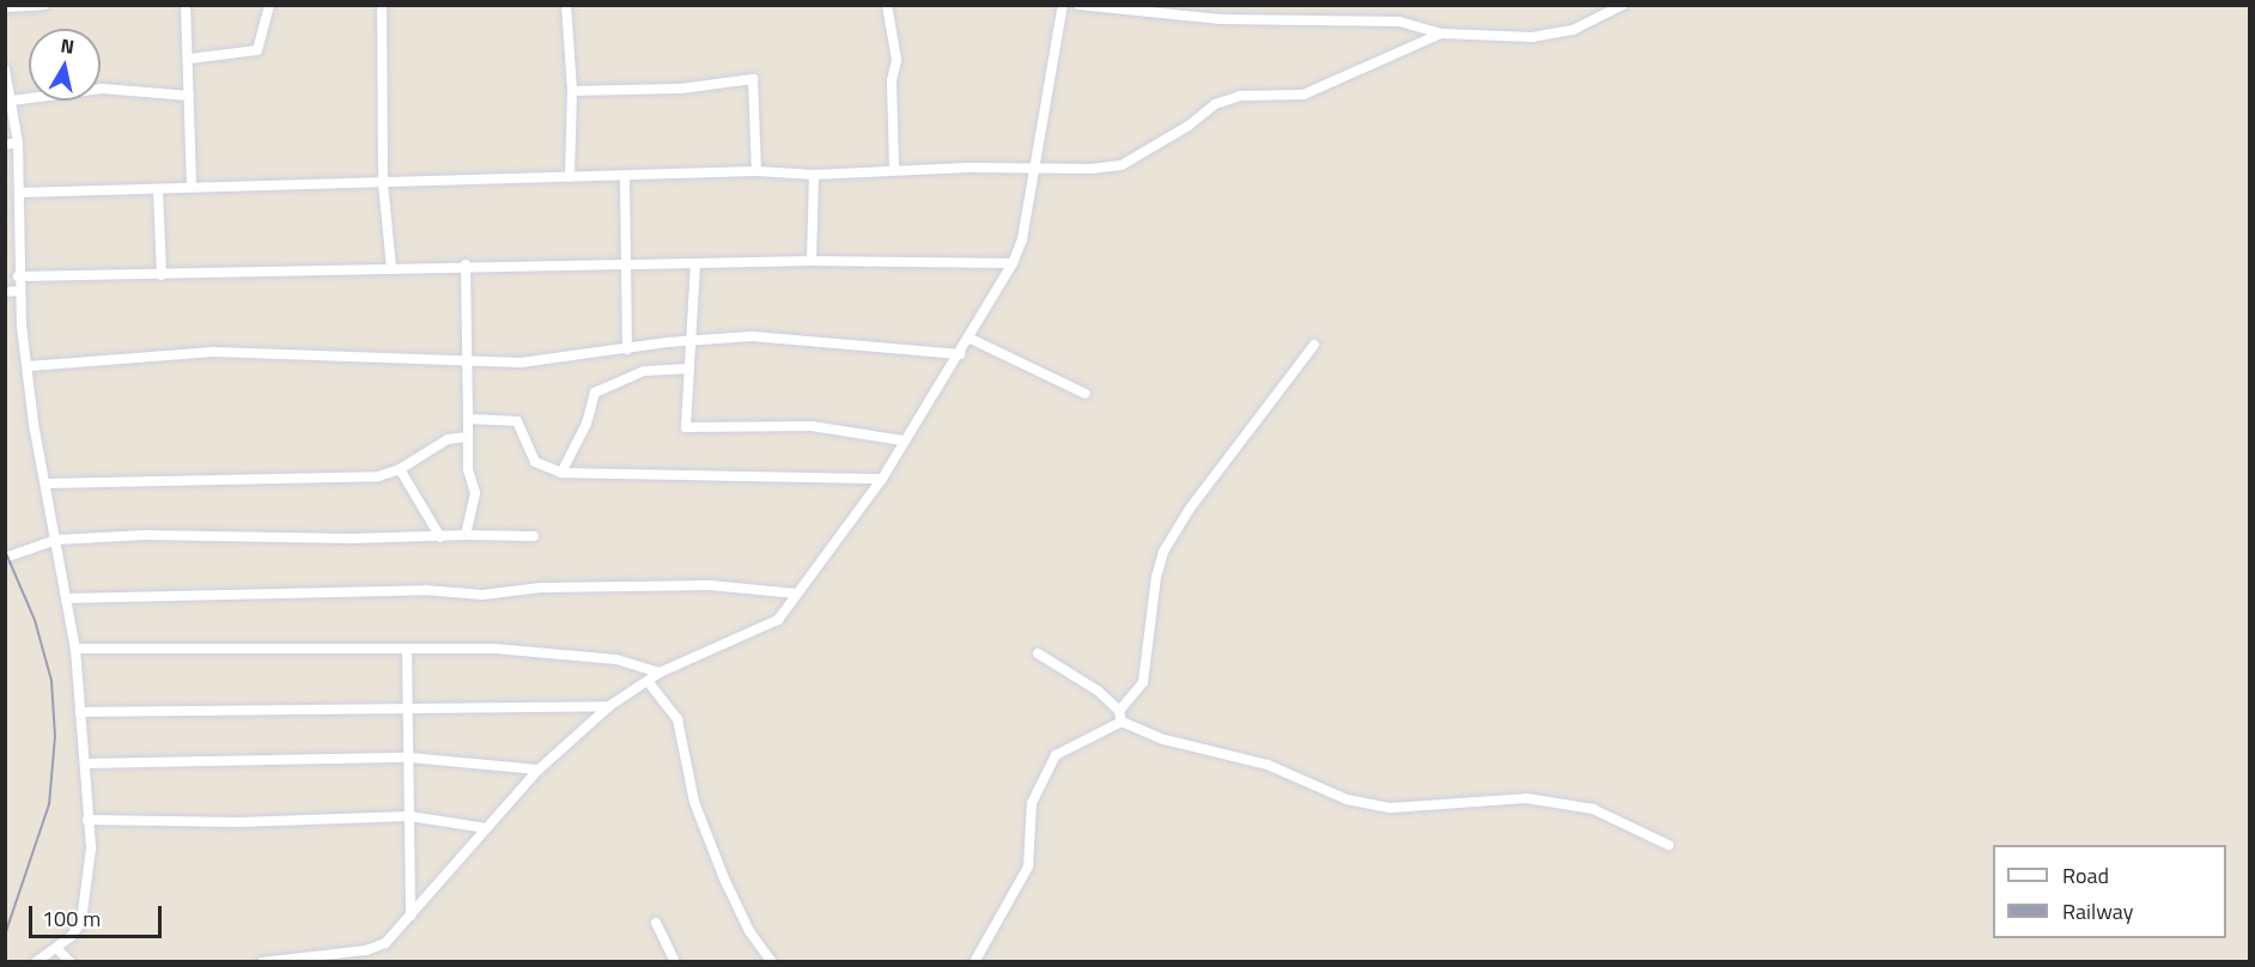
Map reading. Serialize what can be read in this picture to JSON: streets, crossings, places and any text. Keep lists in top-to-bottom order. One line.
{"legend":["Road","Railway"],"scale_bar":"100 m","north":"top"}
